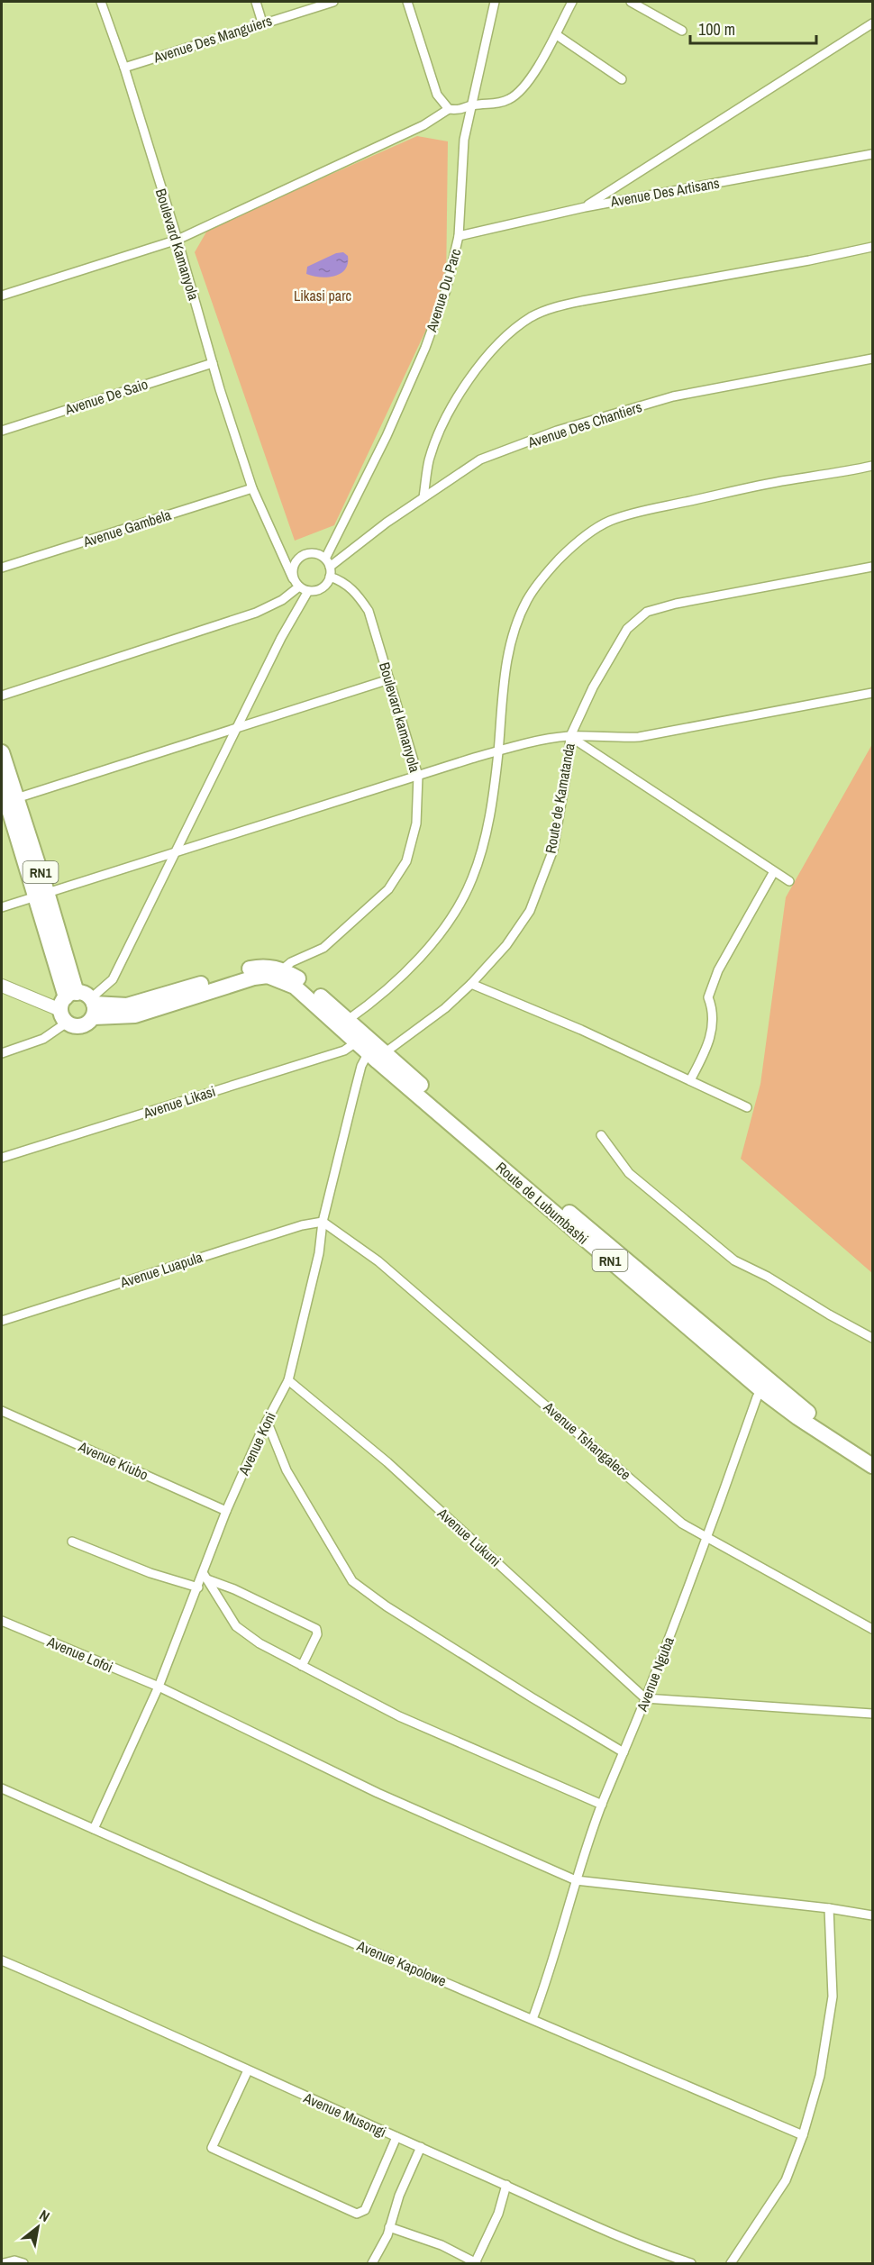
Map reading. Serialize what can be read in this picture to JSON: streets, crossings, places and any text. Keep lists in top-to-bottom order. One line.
{"streets":{"highway":["RN1","Route de Lubumbashi"],"street":["Avenue Des Manguiers","Avenue Des Artisans","Boulevard Kamanyola","Avenue Du Parc","Avenue De Saio","Avenue Des Chantiers","Avenue Gambela","Boulevard kamanyola","Route de Kamatanda","Avenue Likasi","Avenue Luapula","Avenue Tshangalece","Avenue Koni","Avenue Kiubo","Avenue Lukuni","Avenue Lofoi","Avenue Nguba","Avenue Kapolowe","Avenue Musongi"]},"crossings":[["Avenue Des Manguiers","Boulevard Kamanyola"],["Avenue Des Artisans","Avenue Du Parc"],["Boulevard Kamanyola","Avenue Du Parc"],["Boulevard Kamanyola","Avenue De Saio"],["Boulevard Kamanyola","Avenue Des Chantiers"],["Boulevard Kamanyola","Avenue Gambela"],["Boulevard Kamanyola","Boulevard kamanyola"],["Avenue Du Parc","Avenue Des Chantiers"],["Avenue Du Parc","Boulevard kamanyola"],["Avenue Des Chantiers","Boulevard kamanyola"],["Boulevard kamanyola","Route de Lubumbashi"],["Route de Kamatanda","Avenue Likasi"],["Avenue Likasi","Route de Lubumbashi"],["Avenue Likasi","Avenue Koni"],["Route de Lubumbashi","Avenue Koni"],["Route de Lubumbashi","Avenue Nguba"],["Avenue Luapula","Avenue Tshangalece"],["Avenue Luapula","Avenue Koni"],["Avenue Tshangalece","Avenue Koni"],["Avenue Tshangalece","Avenue Nguba"],["Avenue Koni","Avenue Kiubo"],["Avenue Koni","Avenue Lukuni"],["Avenue Koni","Avenue Lofoi"],["Avenue Koni","Avenue Kapolowe"],["Avenue Lukuni","Avenue Nguba"],["Avenue Lofoi","Avenue Nguba"],["Avenue Nguba","Avenue Kapolowe"]],"parks":["Likasi parc"],"scale_bar":"100 m","north":"top right"}
